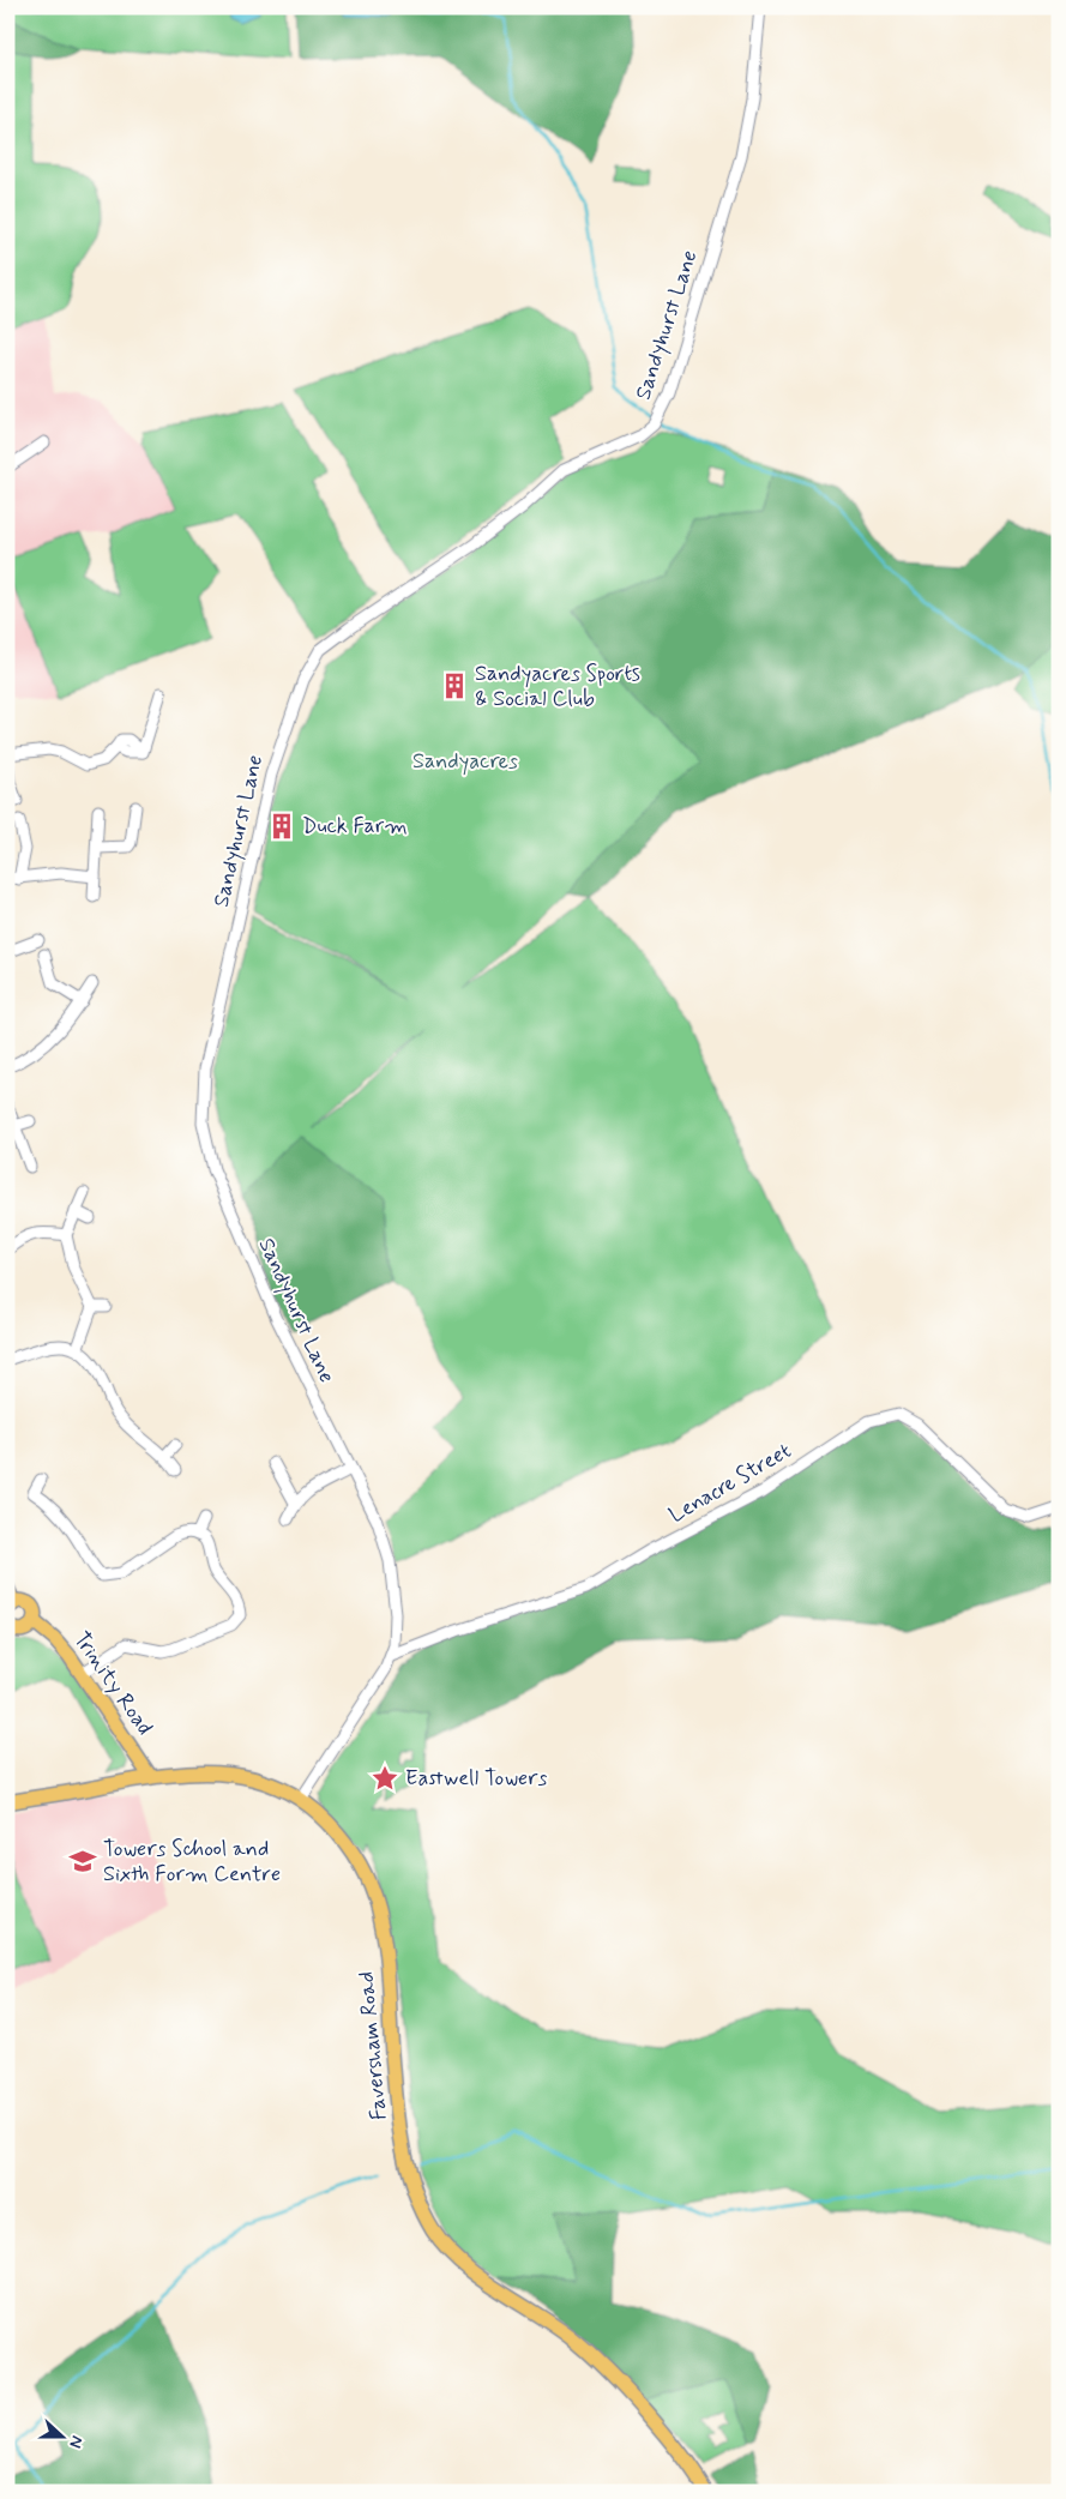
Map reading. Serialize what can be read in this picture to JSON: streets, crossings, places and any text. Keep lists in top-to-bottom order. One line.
{"streets":{"main road":["Trinity Road","Faversham Road"],"street":["Sandyhurst Lane","Lenacre Street"]},"crossings":[["Sandyhurst Lane","Lenacre Street"],["Sandyhurst Lane","Faversham Road"],["Trinity Road","Faversham Road"]],"parks":["Sandyacres"],"places":{"building":["Sandyacres Sports & Social Club","Duck Farm"],"place":["Eastwell Towers"],"school or university":["Towers School and Sixth Form Centre"]},"north":"right"}
